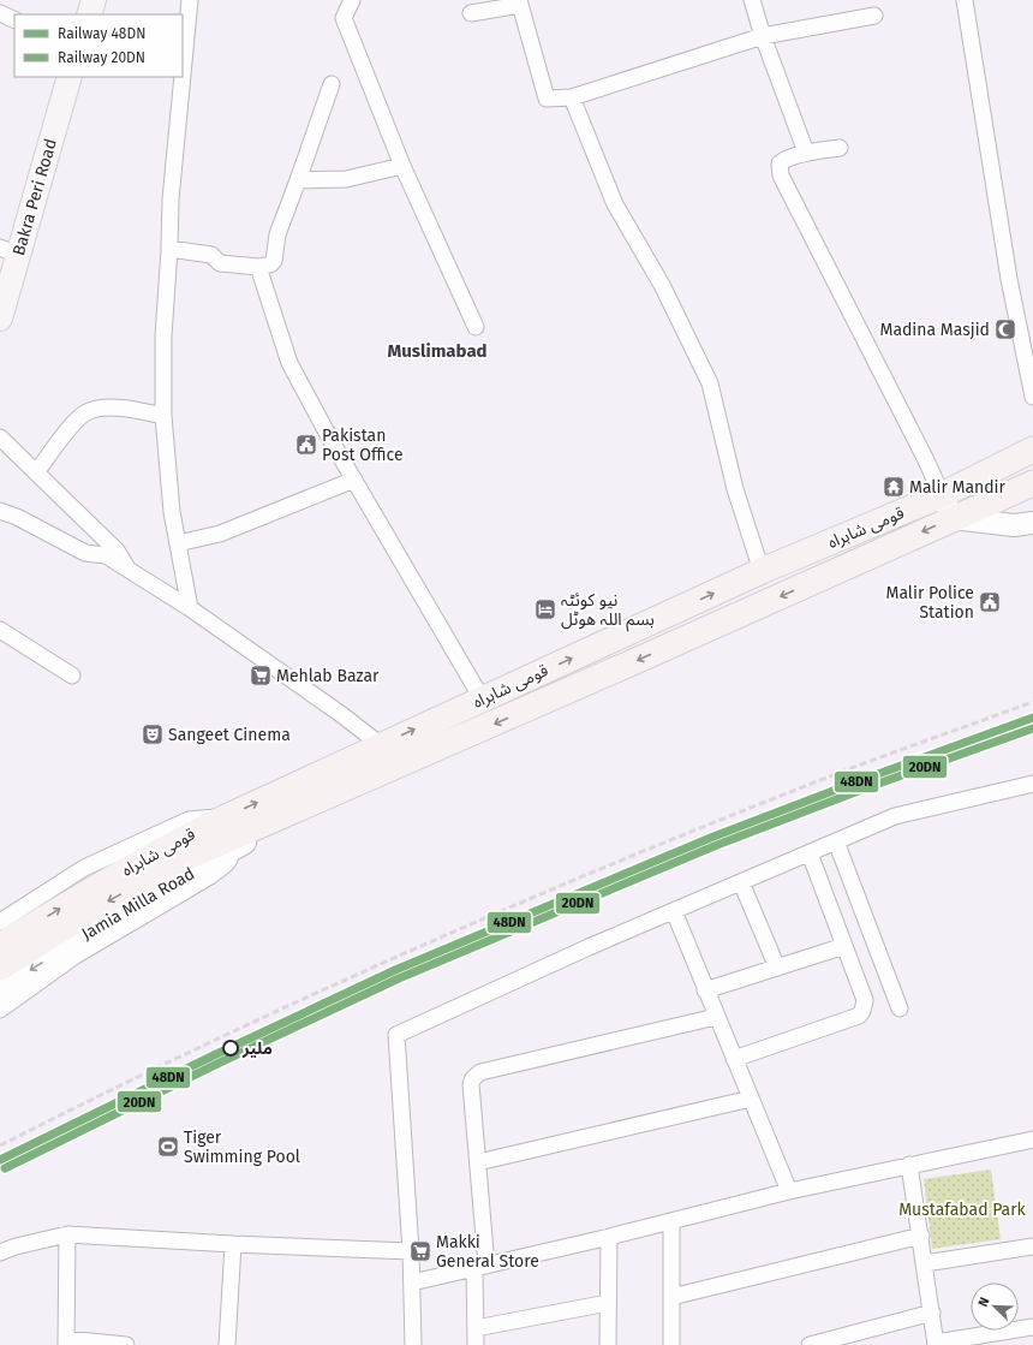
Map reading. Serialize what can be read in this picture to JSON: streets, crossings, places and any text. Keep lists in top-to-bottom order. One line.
{"streets":{"highway":["قومی شاہراہ"],"main road":["Bakra Peri Road","Jamia Milla Road"]},"crossings":[["قومی شاہراہ","Jamia Milla Road"]],"one_way":["Jamia Milla Road"],"districts":["Muslimabad"],"parks":["Mustafabad Park"],"places":{"mosque":["Madina Masjid"],"public building":["Pakistan Post Office","Malir Police Station"],"temple":["Malir Mandir"],"hotel":["نیو کوئٹہ بسم اللہ ھوٹل"],"supermarket":["Mehlab Bazar","Makki General Store"],"theatre":["Sangeet Cinema"],"other":["ملیر"],"sports":["Tiger Swimming Pool"]},"lines":["rail line 48DN","rail line 20DN"],"legend":["Railway 48DN","Railway 20DN"],"north":"top left"}
